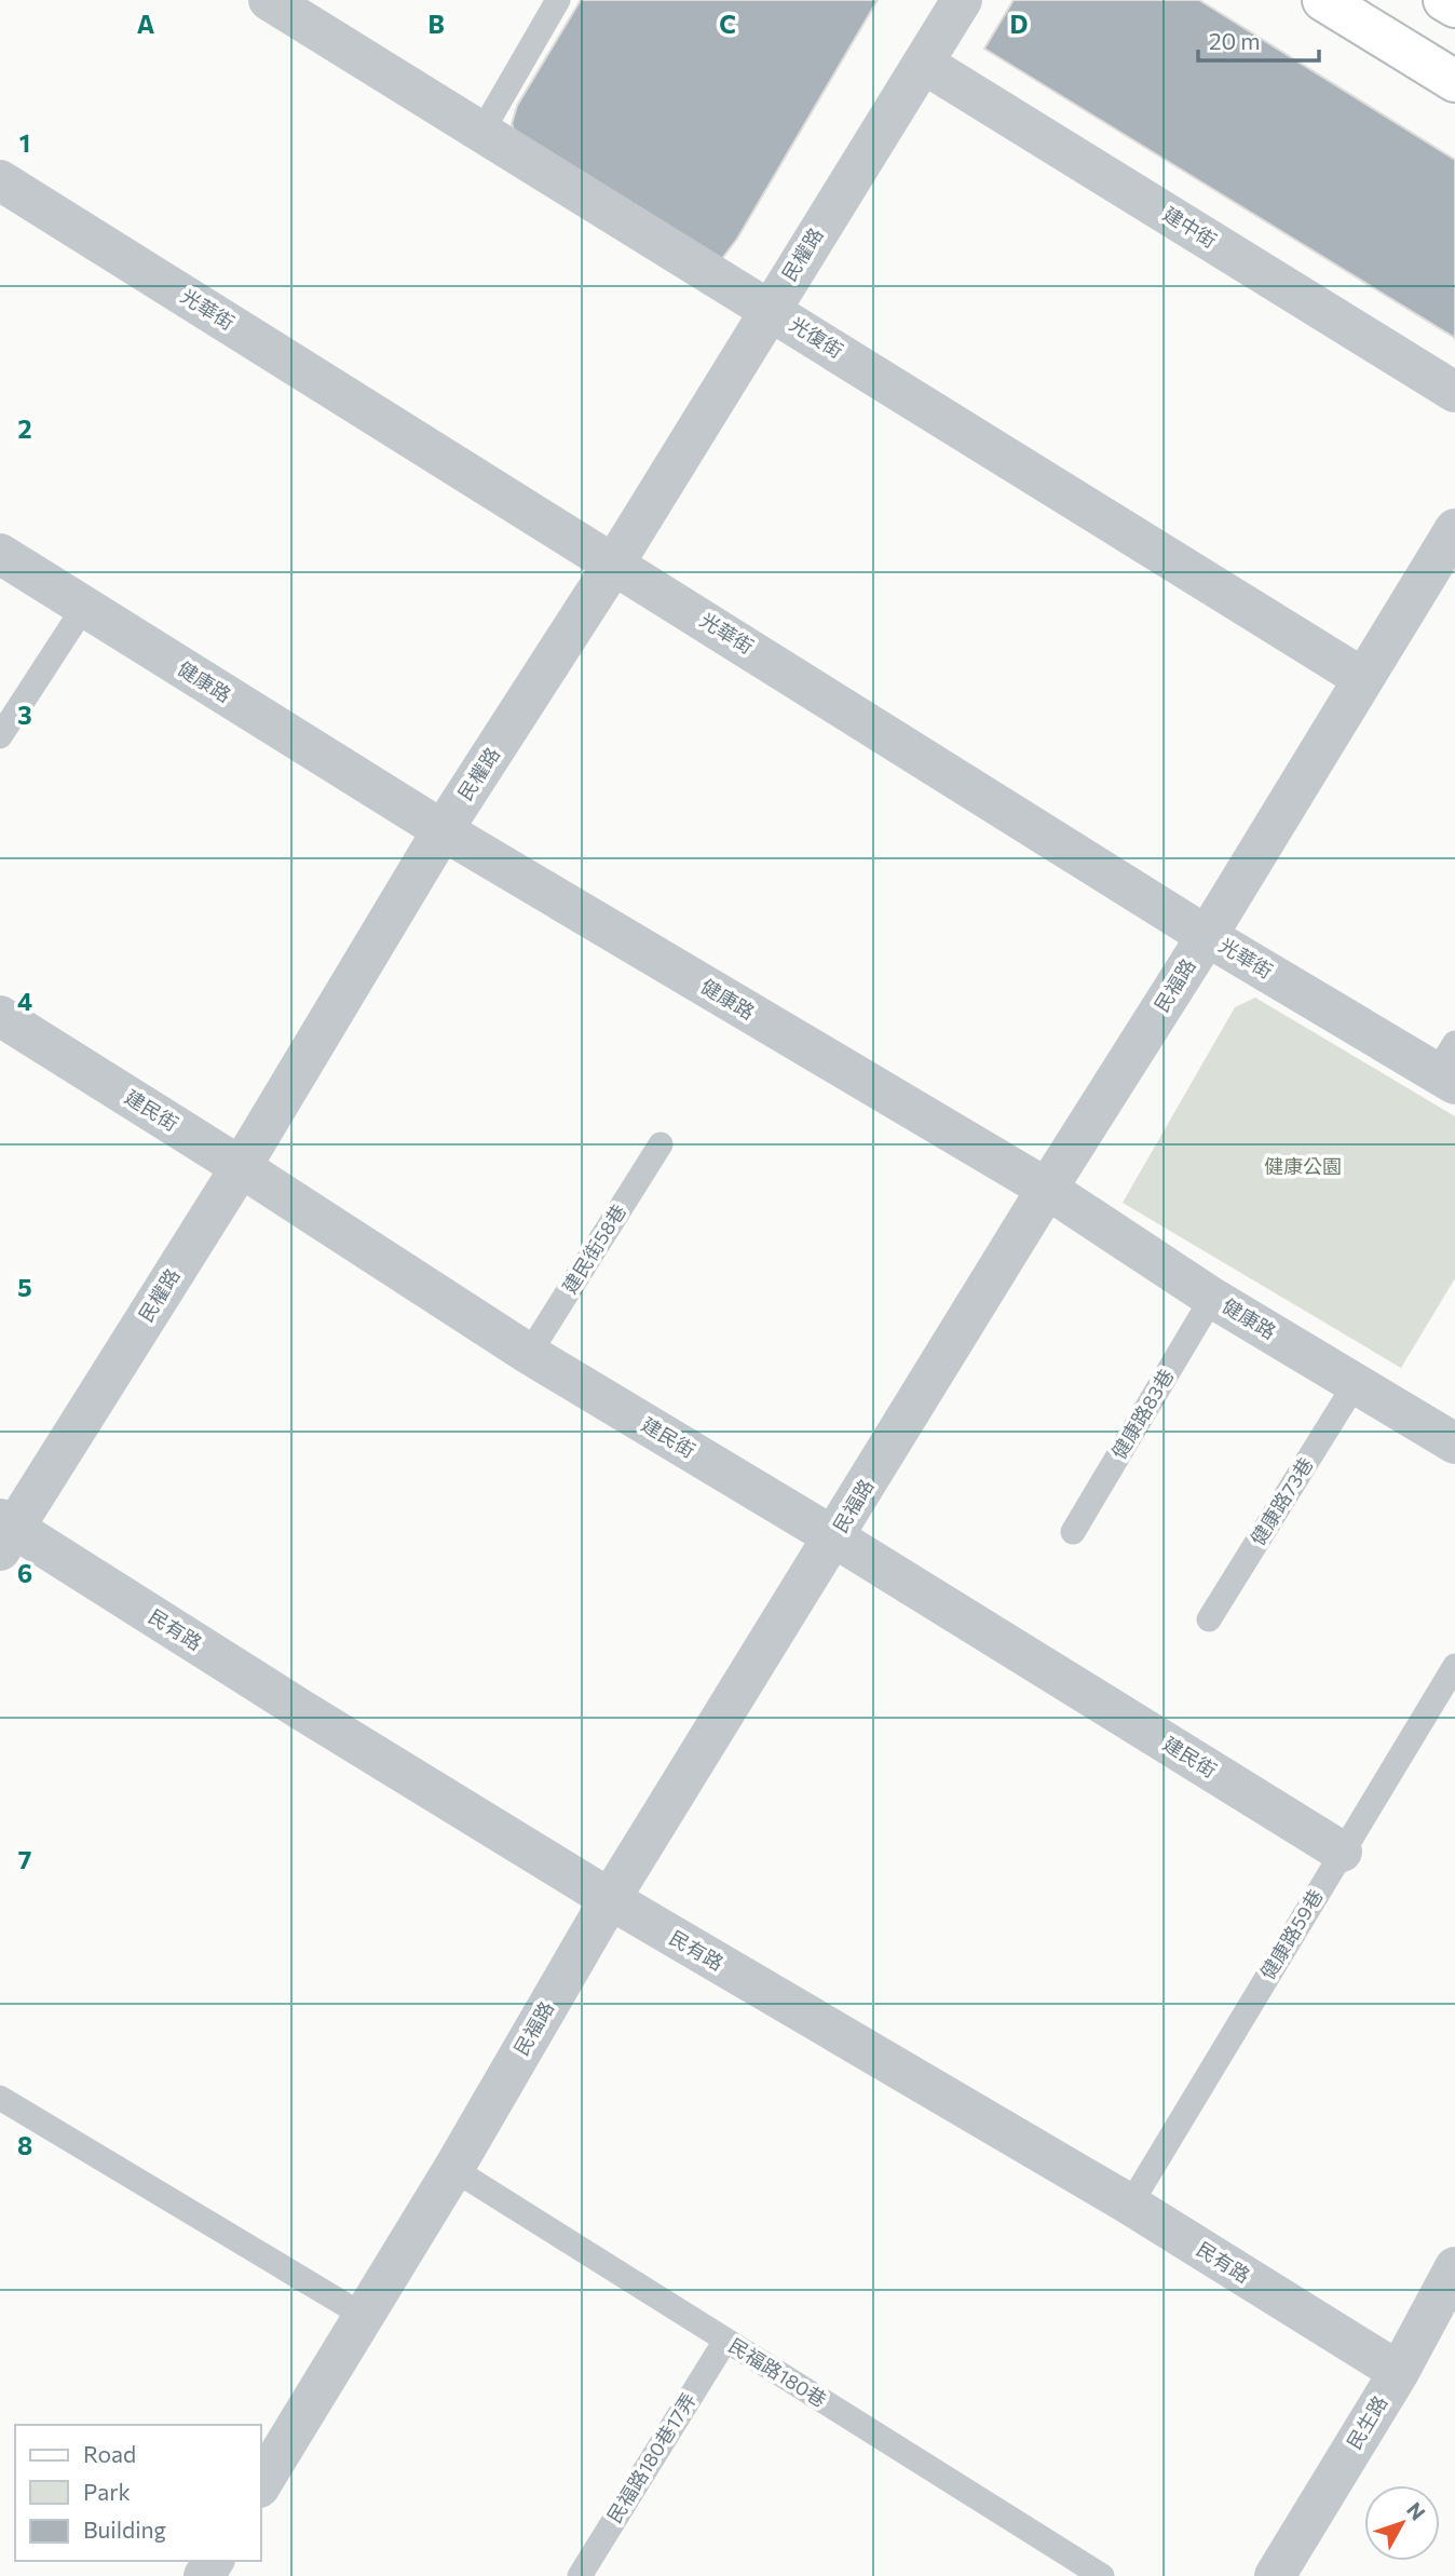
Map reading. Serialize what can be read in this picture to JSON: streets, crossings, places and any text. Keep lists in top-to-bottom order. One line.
{"streets":{"street":["建中街","民權路","光華街","光復街","健康路","民福路","建民街","民有路","民生路"],"lane":["建民街58巷","健康路83巷","健康路73巷","健康路59巷","民福路180巷","民福路180巷17弄"]},"crossings":[["建中街","民權路"],["民權路","光華街"],["民權路","光復街"],["民權路","健康路"],["民權路","建民街"],["民權路","民有路"],["光華街","民福路"],["光復街","民福路"],["健康路","民福路"],["健康路","健康路83巷"],["健康路","健康路73巷"],["民福路","建民街"],["民福路","民有路"],["民福路","民福路180巷"],["建民街","建民街58巷"],["建民街","健康路59巷"],["民有路","健康路59巷"],["民有路","民生路"],["民福路180巷","民福路180巷17弄"]],"parks":["健康公園"],"legend":["Road","Park","Building"],"scale_bar":"20 m","north":"top right","grid":{"columns":["A","B","C","D"],"rows":["1","2","3","4","5","6","7","8"]}}
